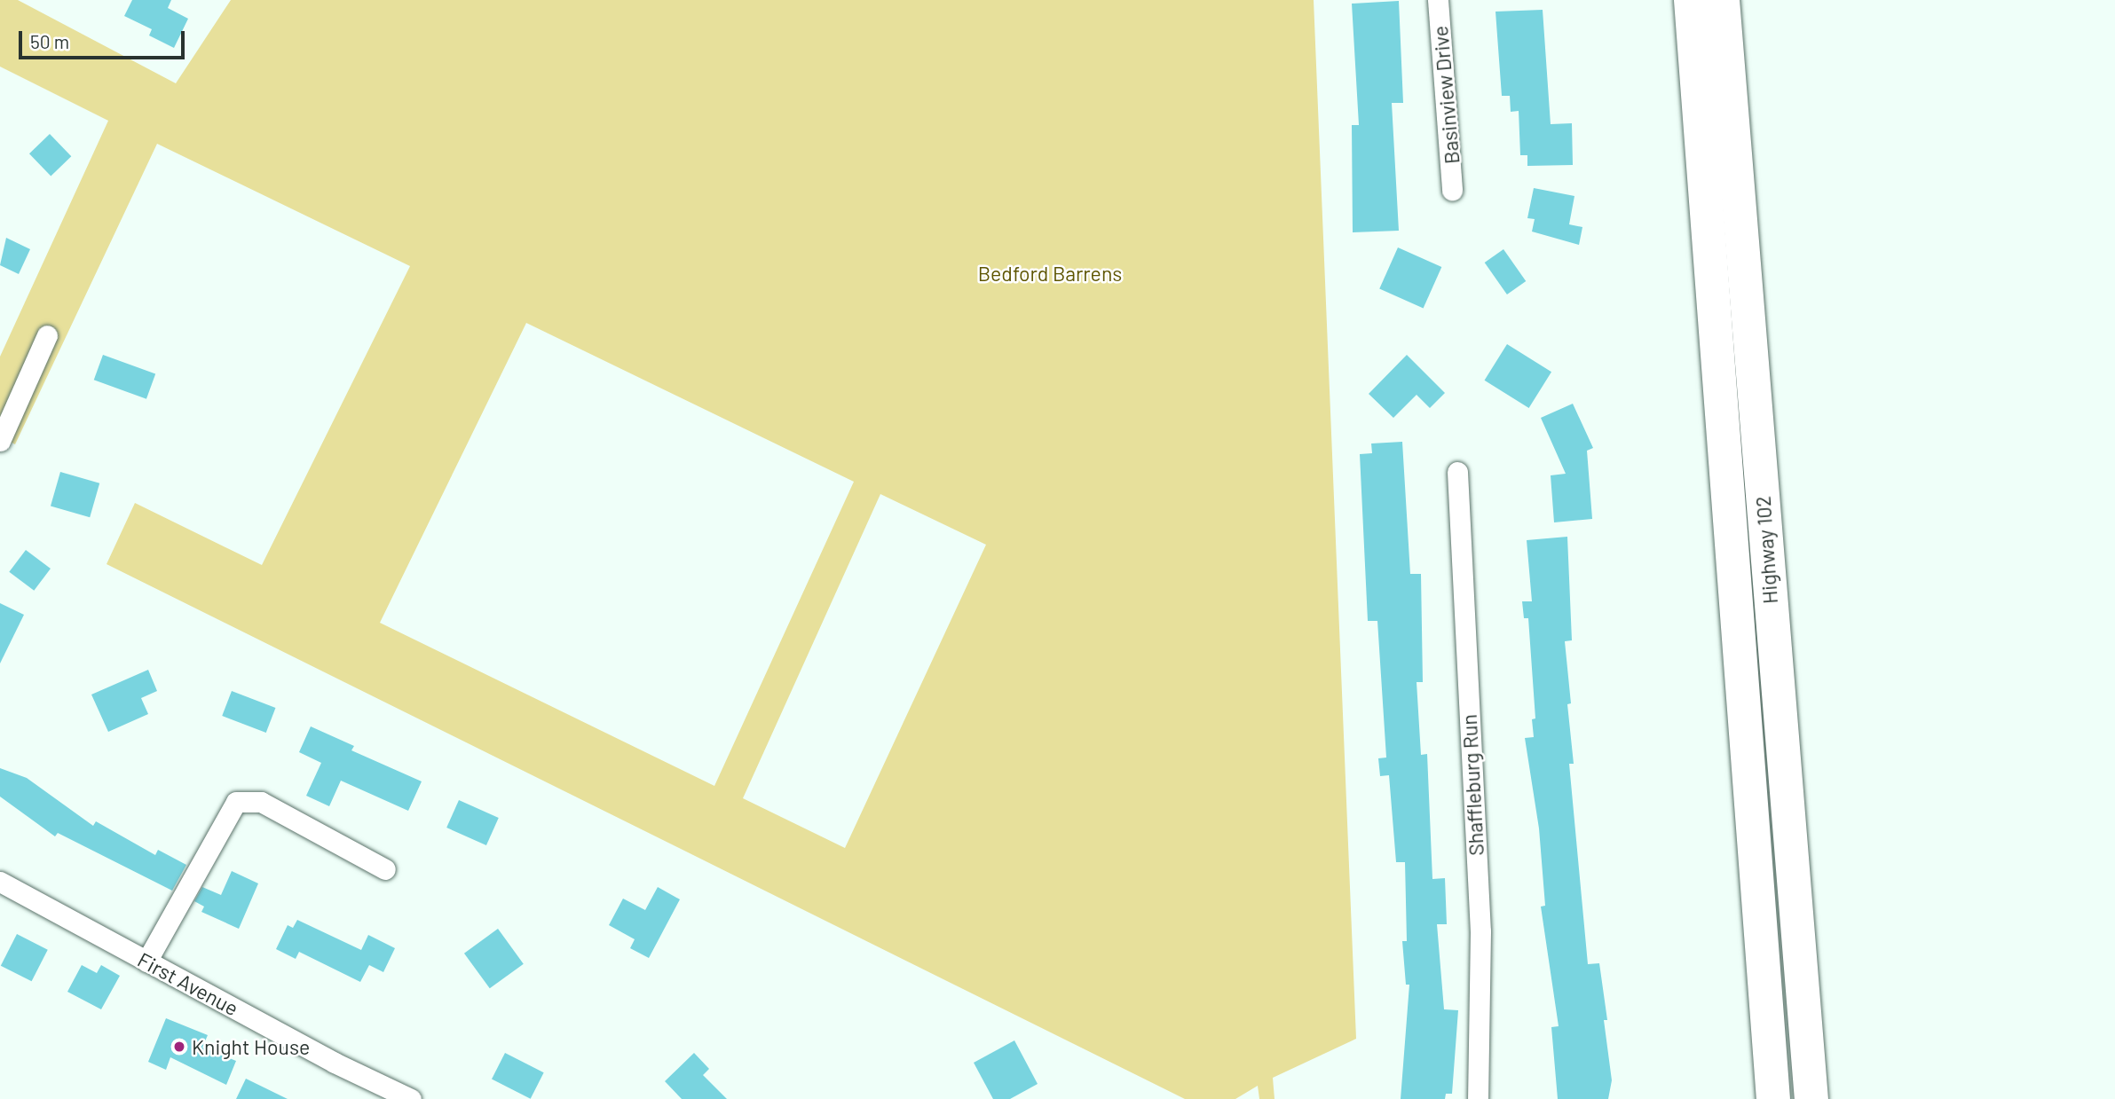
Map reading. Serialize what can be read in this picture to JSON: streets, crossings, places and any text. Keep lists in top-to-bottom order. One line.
{"streets":{"highway":["Highway 102"],"street":["Basinview Drive","Shaffleburg Run","First Avenue"]},"parks":["Bedford Barrens"],"places":["Knight House"],"scale_bar":"50 m"}
